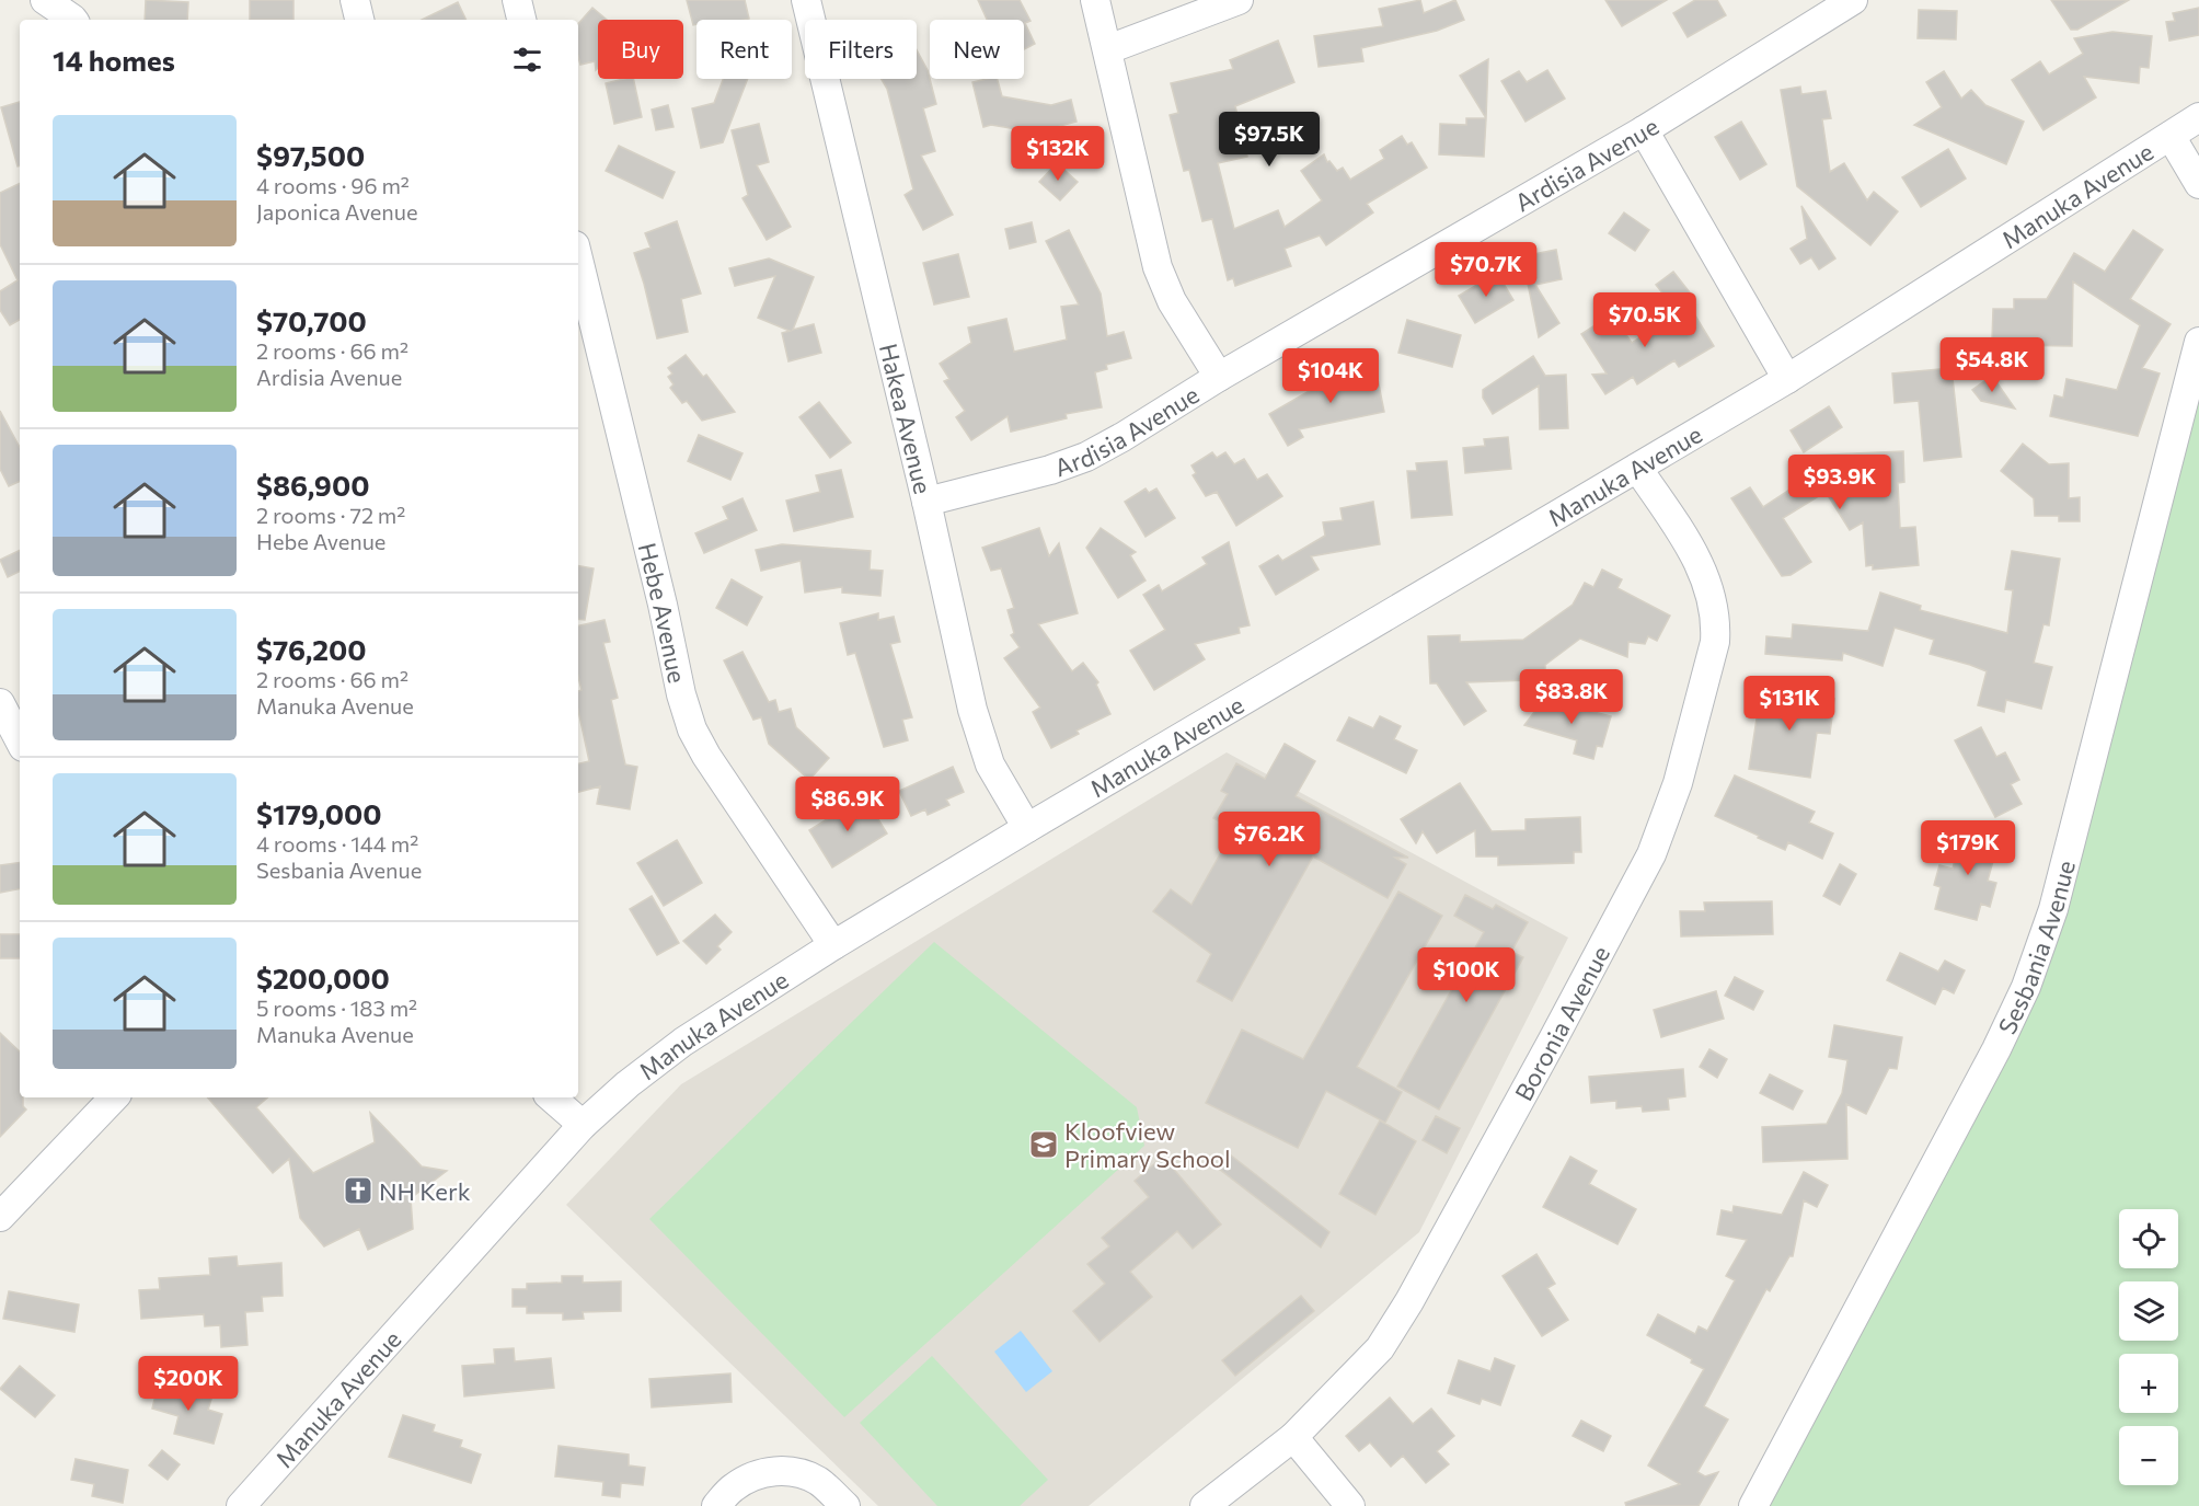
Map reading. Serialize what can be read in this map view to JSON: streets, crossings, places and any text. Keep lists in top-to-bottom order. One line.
{"streets":{"street":["Ardisia Avenue","Manuka Avenue","Hakea Avenue","Hebe Avenue","Sesbania Avenue","Boronia Avenue"]},"crossings":[["Ardisia Avenue","Hakea Avenue"],["Manuka Avenue","Hakea Avenue"],["Manuka Avenue","Hebe Avenue"],["Manuka Avenue","Boronia Avenue"]],"places":{"school or university":["Kloofview Primary School"],"church":["NH Kerk"]},"page":{"chip":["Buy","Rent","Filters","New"],"heading":"14 homes","list":[{"name":"$97,500","note":"4 rooms · 96 m² · Japonica Avenue"},{"name":"$70,700","note":"2 rooms · 66 m² · Ardisia Avenue"},{"name":"$86,900","note":"2 rooms · 72 m² · Hebe Avenue"},{"name":"$76,200","note":"2 rooms · 66 m² · Manuka Avenue"},{"name":"$179,000","note":"4 rooms · 144 m² · Sesbania Avenue"},{"name":"$200,000","note":"5 rooms · 183 m² · Manuka Avenue"}],"price":["$97.5K","$132K","$70.7K","$70.5K","$54.8K","$104K","$93.9K","$83.8K","$131K","$86.9K","$76.2K","$179K","$100K","$200K"],"map_buttons":["+","−"]}}
